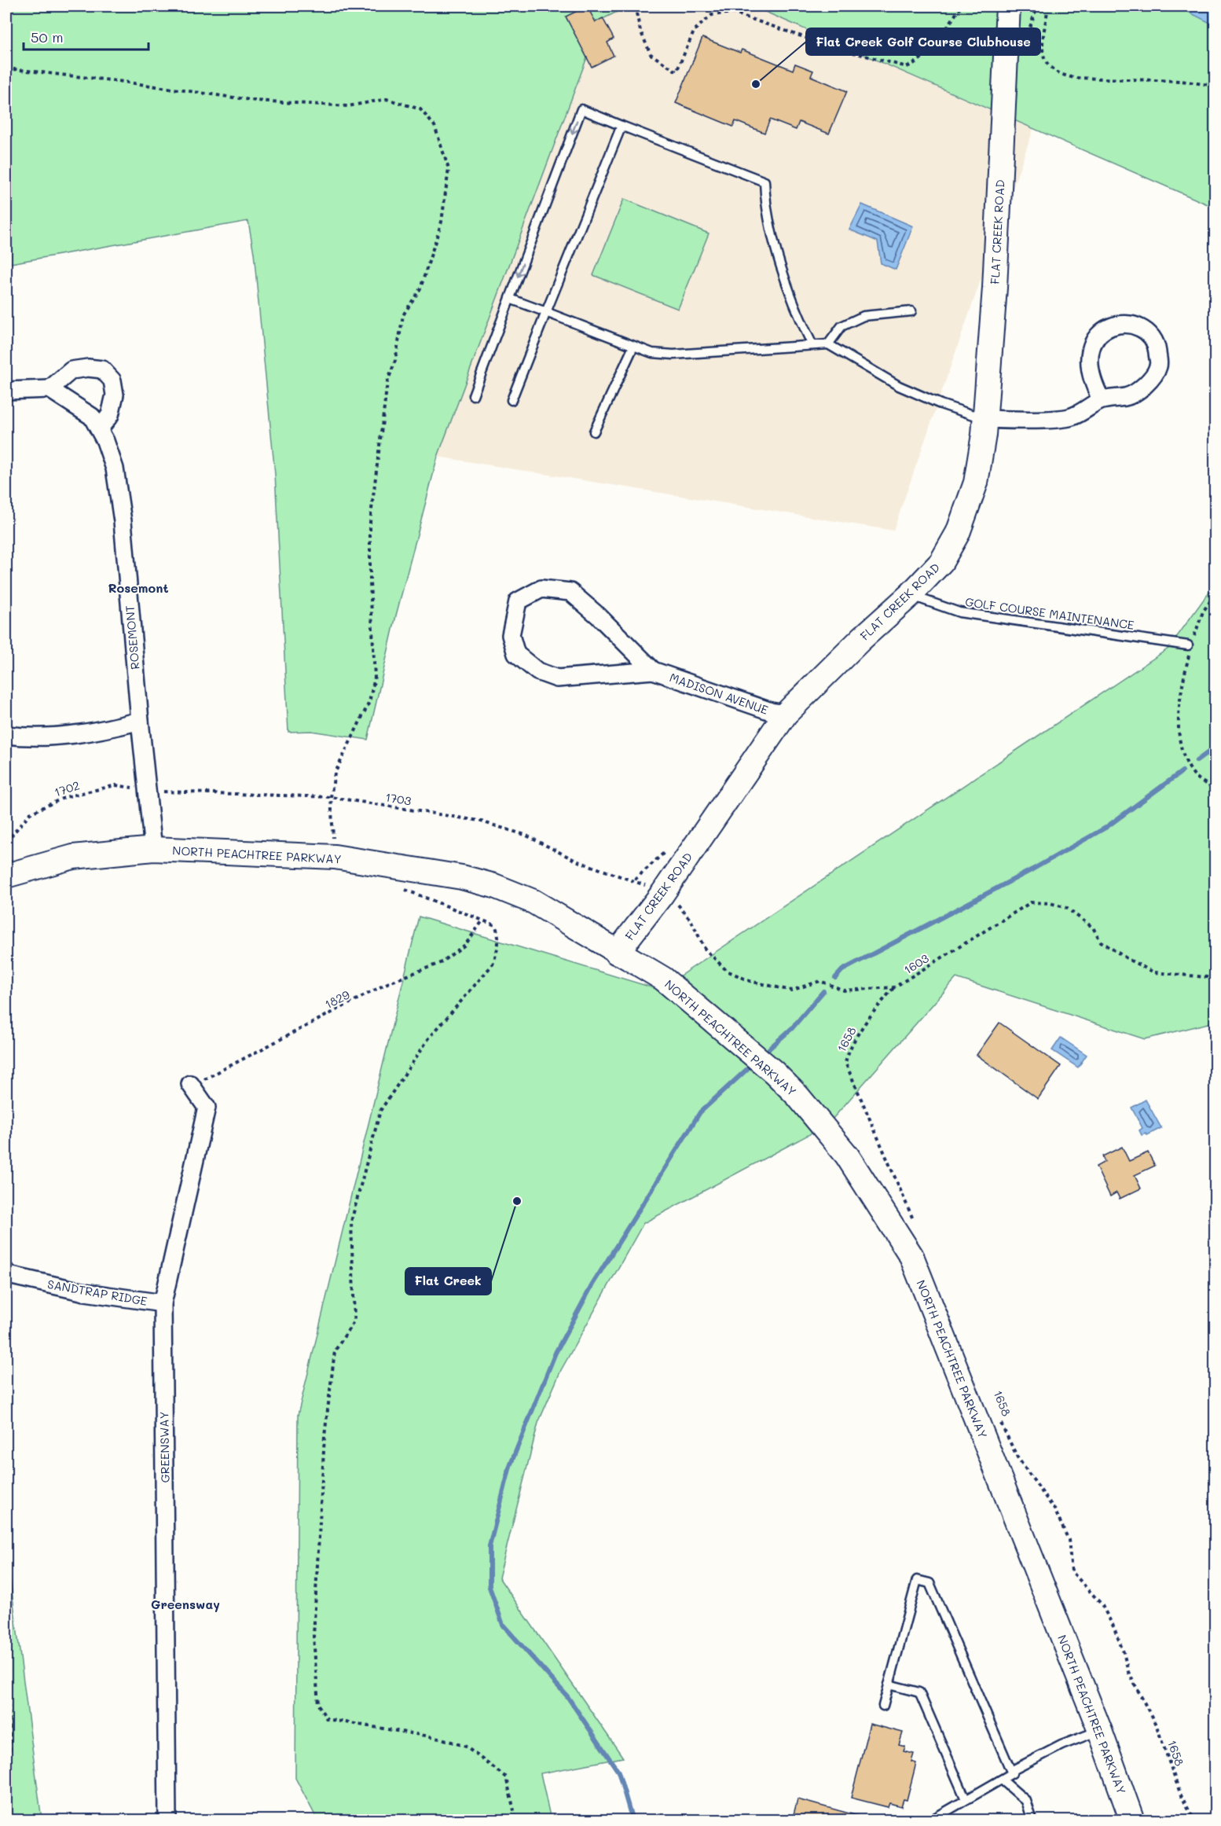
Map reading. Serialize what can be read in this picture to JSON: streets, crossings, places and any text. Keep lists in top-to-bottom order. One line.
{"streets":{"street":["FLAT CREEK ROAD","ROSEMONT","MADISON AVENUE","NORTH PEACHTREE PARKWAY","SANDTRAP RIDGE","GREENSWAY"],"lane":["GOLF COURSE MAINTENANCE"],"path":["1702","1703","1603","1829","1658"]},"crossings":[["FLAT CREEK ROAD","GOLF COURSE MAINTENANCE"],["FLAT CREEK ROAD","MADISON AVENUE"],["FLAT CREEK ROAD","NORTH PEACHTREE PARKWAY"],["FLAT CREEK ROAD","1603"],["ROSEMONT","1702"],["ROSEMONT","1703"],["ROSEMONT","NORTH PEACHTREE PARKWAY"],["1702","1703"],["1703","1603"],["1603","1658"],["1829","GREENSWAY"],["SANDTRAP RIDGE","GREENSWAY"]],"districts":["Rosemont","Greensway"],"places":["Flat Creek Golf Course Clubhouse","Flat Creek"],"scale_bar":"50 m"}
